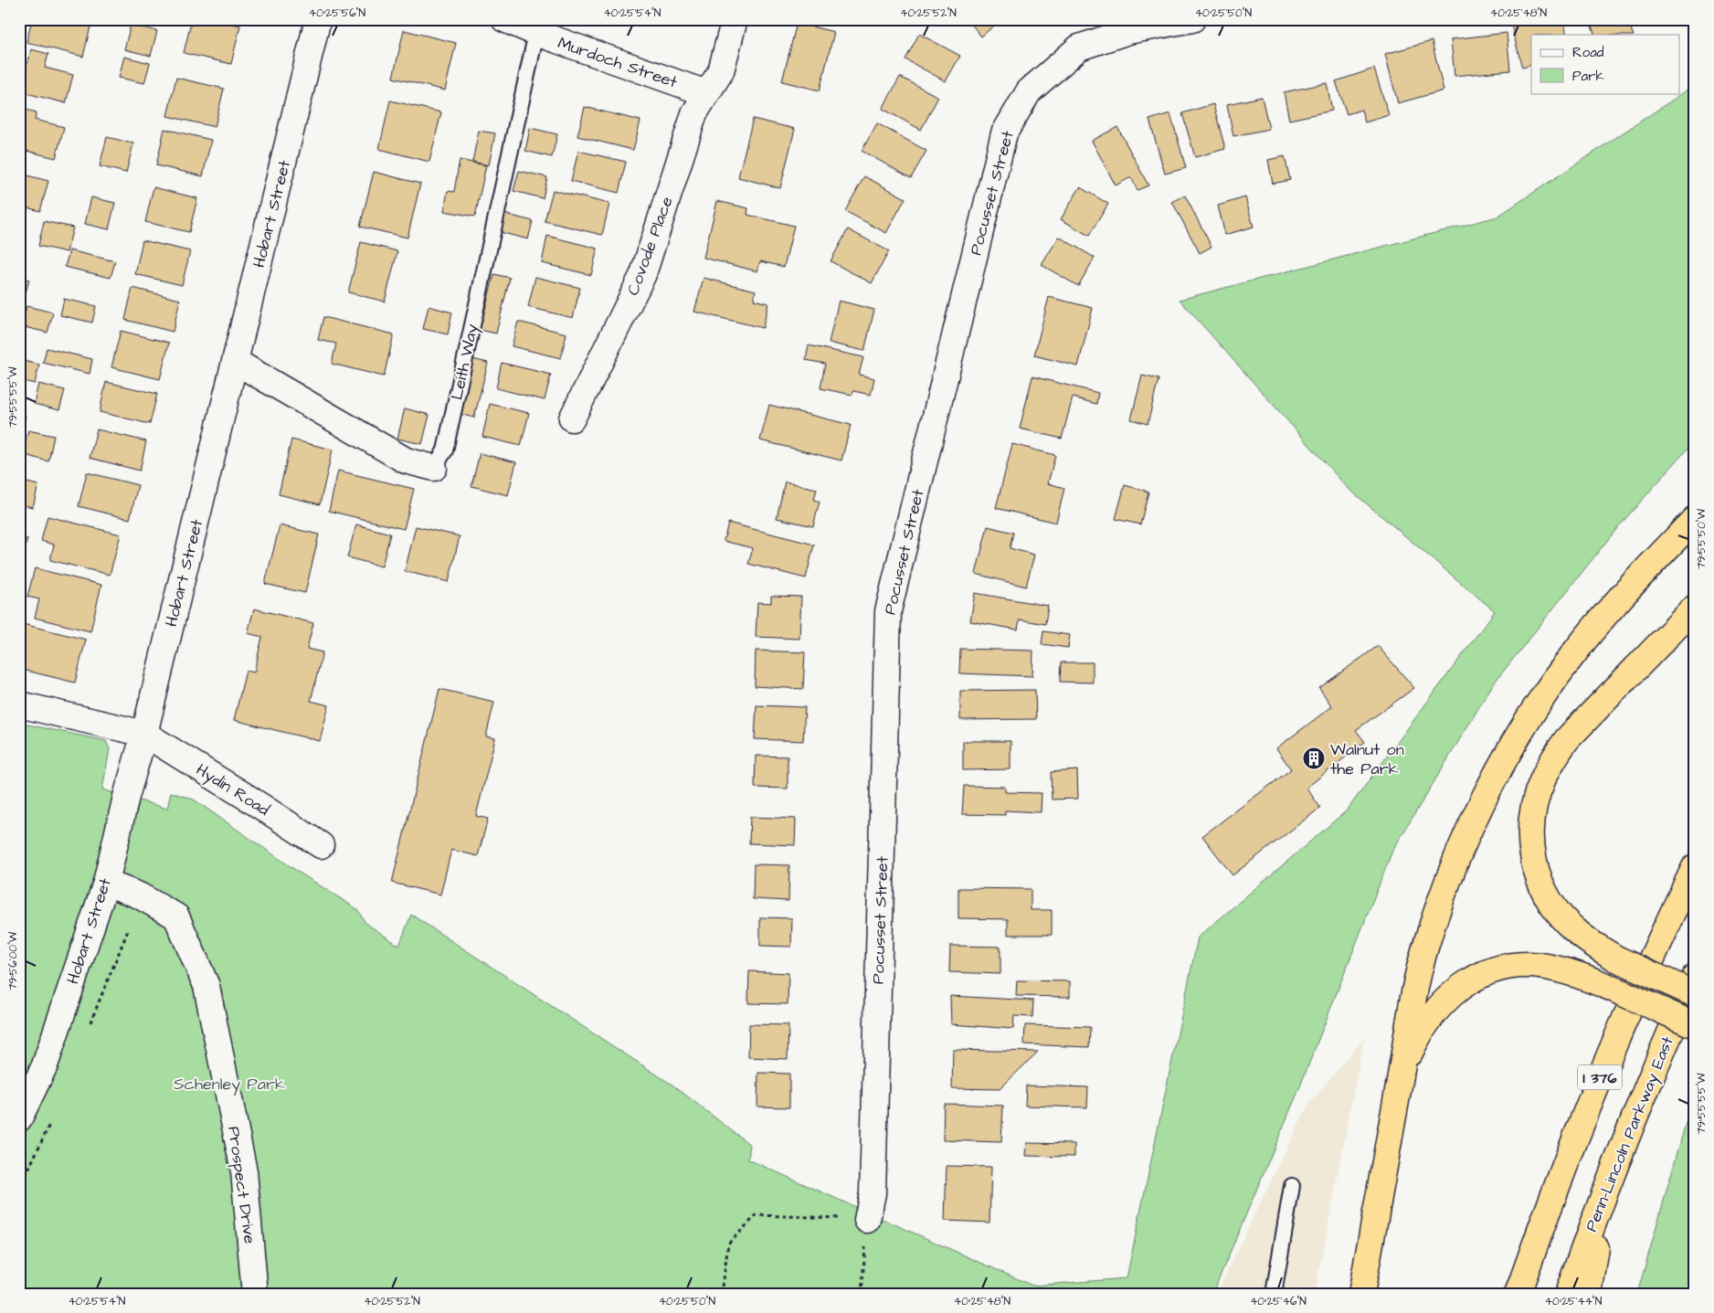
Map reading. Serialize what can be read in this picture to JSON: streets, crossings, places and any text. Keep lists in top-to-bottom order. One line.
{"streets":{"highway":["I 376","Penn-Lincoln Parkway East"],"street":["Murdoch Street","Pocusset Street","Hobart Street","Covode Place","Leith Way","Hydin Road","Prospect Drive"]},"crossings":[["Murdoch Street","Covode Place"],["Murdoch Street","Leith Way"],["Hobart Street","Leith Way"],["Hobart Street","Hydin Road"],["Hobart Street","Prospect Drive"]],"parks":["Schenley Park"],"places":{"building":["Walnut on the Park"]},"legend":["Road","Park"],"coordinates":["40°25'56\"N","40°25'54\"N","40°25'52\"N","40°25'50\"N","40°25'48\"N","79°55'55\"W","79°55'50\"W","79°56'00\"W","40°25'46\"N","40°25'44\"N"]}
